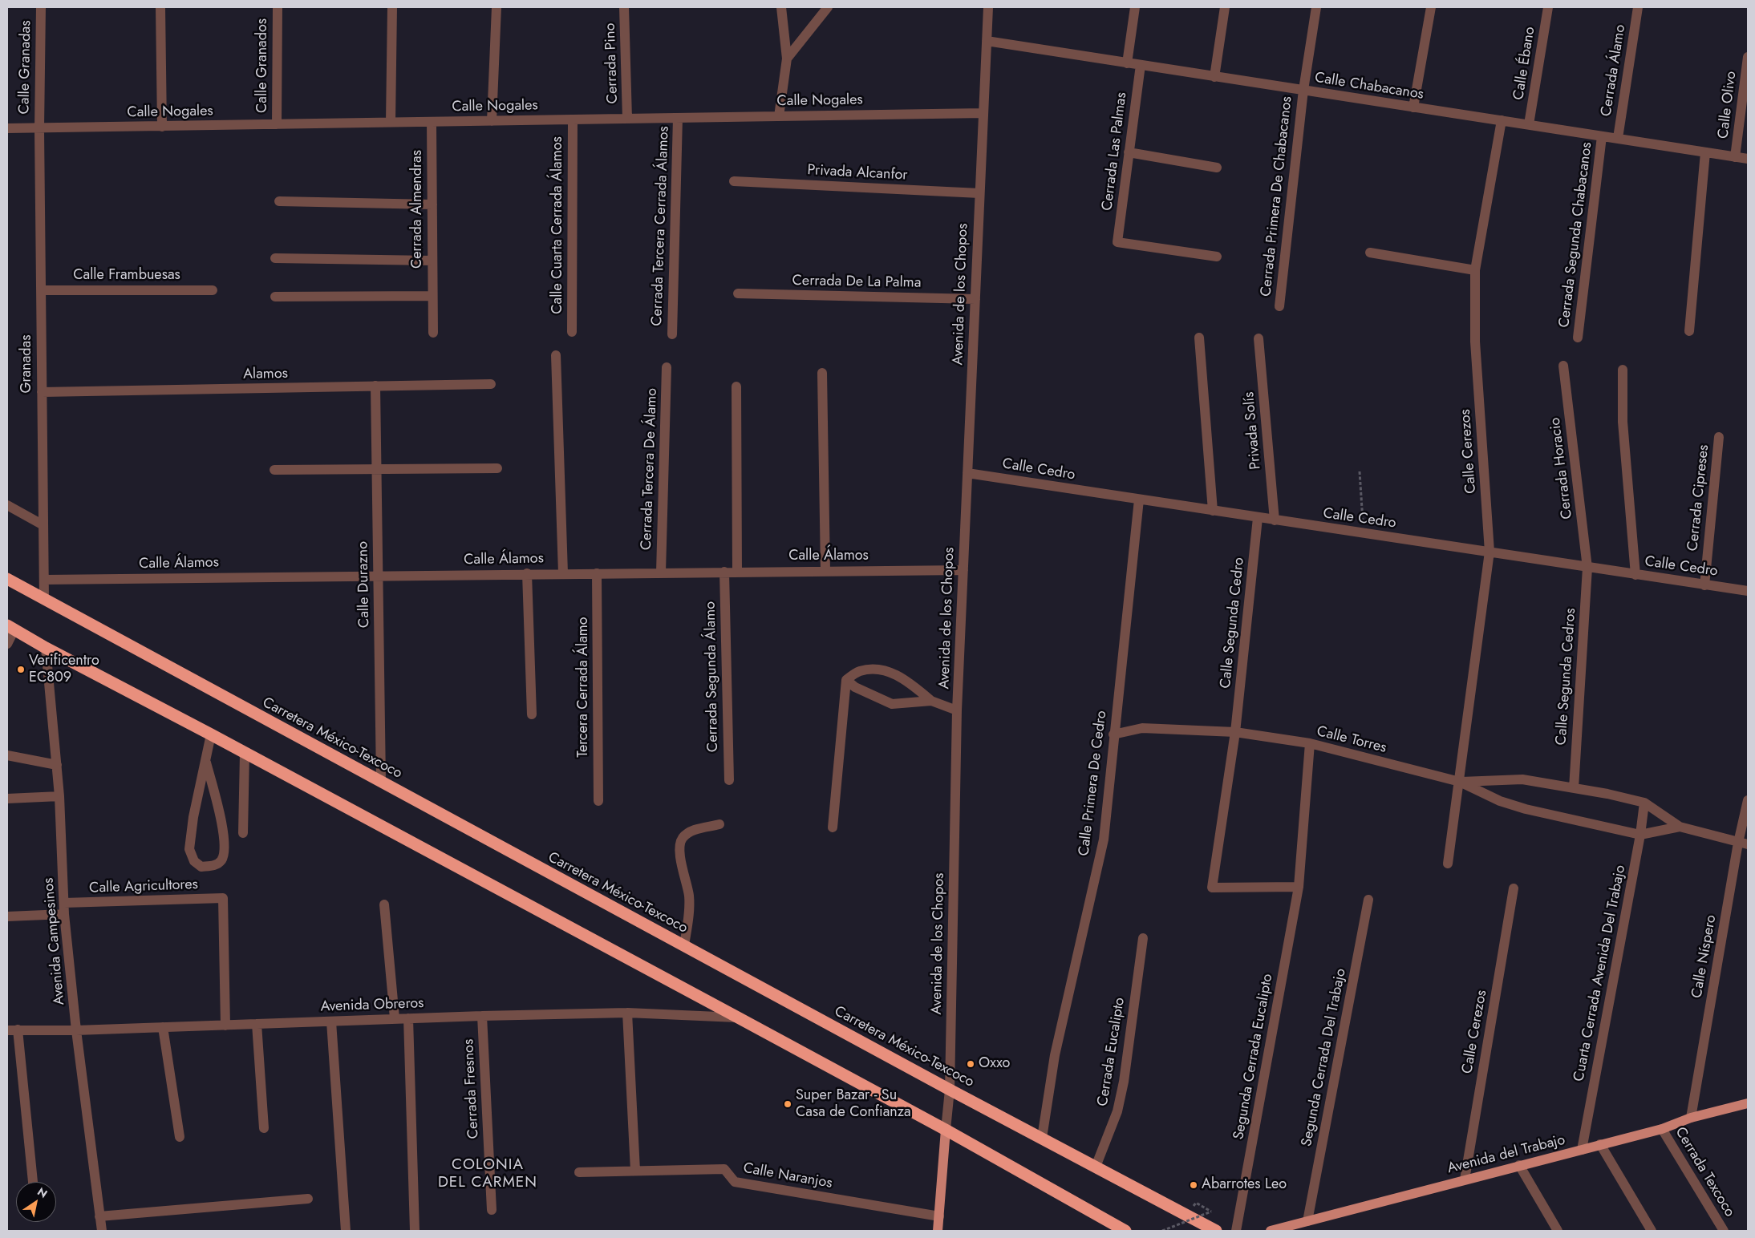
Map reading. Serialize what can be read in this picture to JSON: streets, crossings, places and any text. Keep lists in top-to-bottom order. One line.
{"streets":{"highway":["Carretera México-Texcoco"],"main road":["Avenida de los Chopos","Avenida del Trabajo"],"street":["Cerrada Pino","Calle Ébano","Calle Granados","Calle Granadas","Cerrada Álamo","Calle Chabacanos","Calle Nogales","Calle Olivo","Cerrada Las Palmas","Privada Alcanfor","Cerrada Primera De Chabacanos","Cerrada Almendras","Calle Cuarta Cerrada Álamos","Cerrada Tercera Cerrada Álamos","Cerrada Segunda Chabacanos","Calle Frambuesas","Cerrada De La Palma","Granadas","Alamos","Privada Solís","Calle Cerezos","Cerrada Horacio","Cerrada Tercera De Álamo","Calle Cedro","Cerrada Cipreses","Calle Álamos","Calle Durazno","Calle Segunda Cedro","Cerrada Segunda Álamo","Calle Segunda Cedros","Tercera Cerrada Álamo","Calle Torres","Calle Primera De Cedro","Calle Agricultores","Avenida Campesinos","Calle Níspero","Cuarta Cerrada Avenida Del Trabajo","Avenida Obreros","Cerrada Eucalipto","Segunda Cerrada Eucalipto","Segunda Cerrada Del Trabajo","Cerrada Fresnos","Cerrada Texcoco","Calle Naranjos"]},"crossings":[["Cerrada Pino","Calle Nogales"],["Calle Ébano","Calle Chabacanos"],["Calle Granados","Calle Nogales"],["Calle Granadas","Calle Nogales"],["Calle Granadas","Granadas"],["Cerrada Álamo","Calle Chabacanos"],["Calle Chabacanos","Calle Olivo"],["Calle Chabacanos","Cerrada Las Palmas"],["Calle Chabacanos","Cerrada Primera De Chabacanos"],["Calle Chabacanos","Cerrada Segunda Chabacanos"],["Calle Chabacanos","Avenida de los Chopos"],["Calle Chabacanos","Calle Cerezos"],["Calle Nogales","Cerrada Almendras"],["Calle Nogales","Calle Cuarta Cerrada Álamos"],["Calle Nogales","Cerrada Tercera Cerrada Álamos"],["Calle Nogales","Avenida de los Chopos"],["Calle Nogales","Granadas"],["Privada Alcanfor","Avenida de los Chopos"],["Calle Frambuesas","Granadas"],["Cerrada De La Palma","Avenida de los Chopos"],["Avenida de los Chopos","Calle Cedro"],["Avenida de los Chopos","Calle Álamos"],["Avenida de los Chopos","Carretera México-Texcoco"],["Avenida de los Chopos","Calle Naranjos"],["Granadas","Alamos"],["Granadas","Calle Álamos"],["Granadas","Carretera México-Texcoco"],["Alamos","Calle Durazno"],["Privada Solís","Calle Cedro"],["Calle Cerezos","Calle Cedro"],["Calle Cerezos","Calle Torres"],["Calle Cerezos","Avenida del Trabajo"],["Cerrada Horacio","Calle Cedro"],["Cerrada Horacio","Calle Segunda Cedros"],["Cerrada Tercera De Álamo","Calle Álamos"],["Calle Cedro","Cerrada Cipreses"],["Calle Cedro","Calle Segunda Cedro"],["Calle Cedro","Calle Segunda Cedros"],["Calle Cedro","Calle Primera De Cedro"],["Calle Álamos","Calle Durazno"],["Calle Álamos","Cerrada Segunda Álamo"],["Calle Álamos","Tercera Cerrada Álamo"],["Calle Durazno","Carretera México-Texcoco"],["Calle Segunda Cedro","Calle Torres"],["Calle Segunda Cedros","Calle Torres"],["Carretera México-Texcoco","Calle Primera De Cedro"],["Carretera México-Texcoco","Cerrada Eucalipto"],["Calle Torres","Calle Primera De Cedro"],["Calle Torres","Calle Níspero"],["Calle Torres","Cuarta Cerrada Avenida Del Trabajo"],["Calle Torres","Segunda Cerrada Eucalipto"],["Calle Agricultores","Avenida Campesinos"],["Calle Agricultores","Avenida Obreros"],["Avenida Campesinos","Avenida Obreros"],["Calle Níspero","Avenida del Trabajo"],["Cuarta Cerrada Avenida Del Trabajo","Avenida del Trabajo"],["Avenida Obreros","Cerrada Fresnos"],["Segunda Cerrada Del Trabajo","Avenida del Trabajo"],["Avenida del Trabajo","Cerrada Texcoco"]],"districts":["COLONIA DEL CARMEN"],"places":["Verificentro EC809","Oxxo","Super Bazar - Su Casa de Confianza","Abarrotes Leo"],"north":"top right"}
